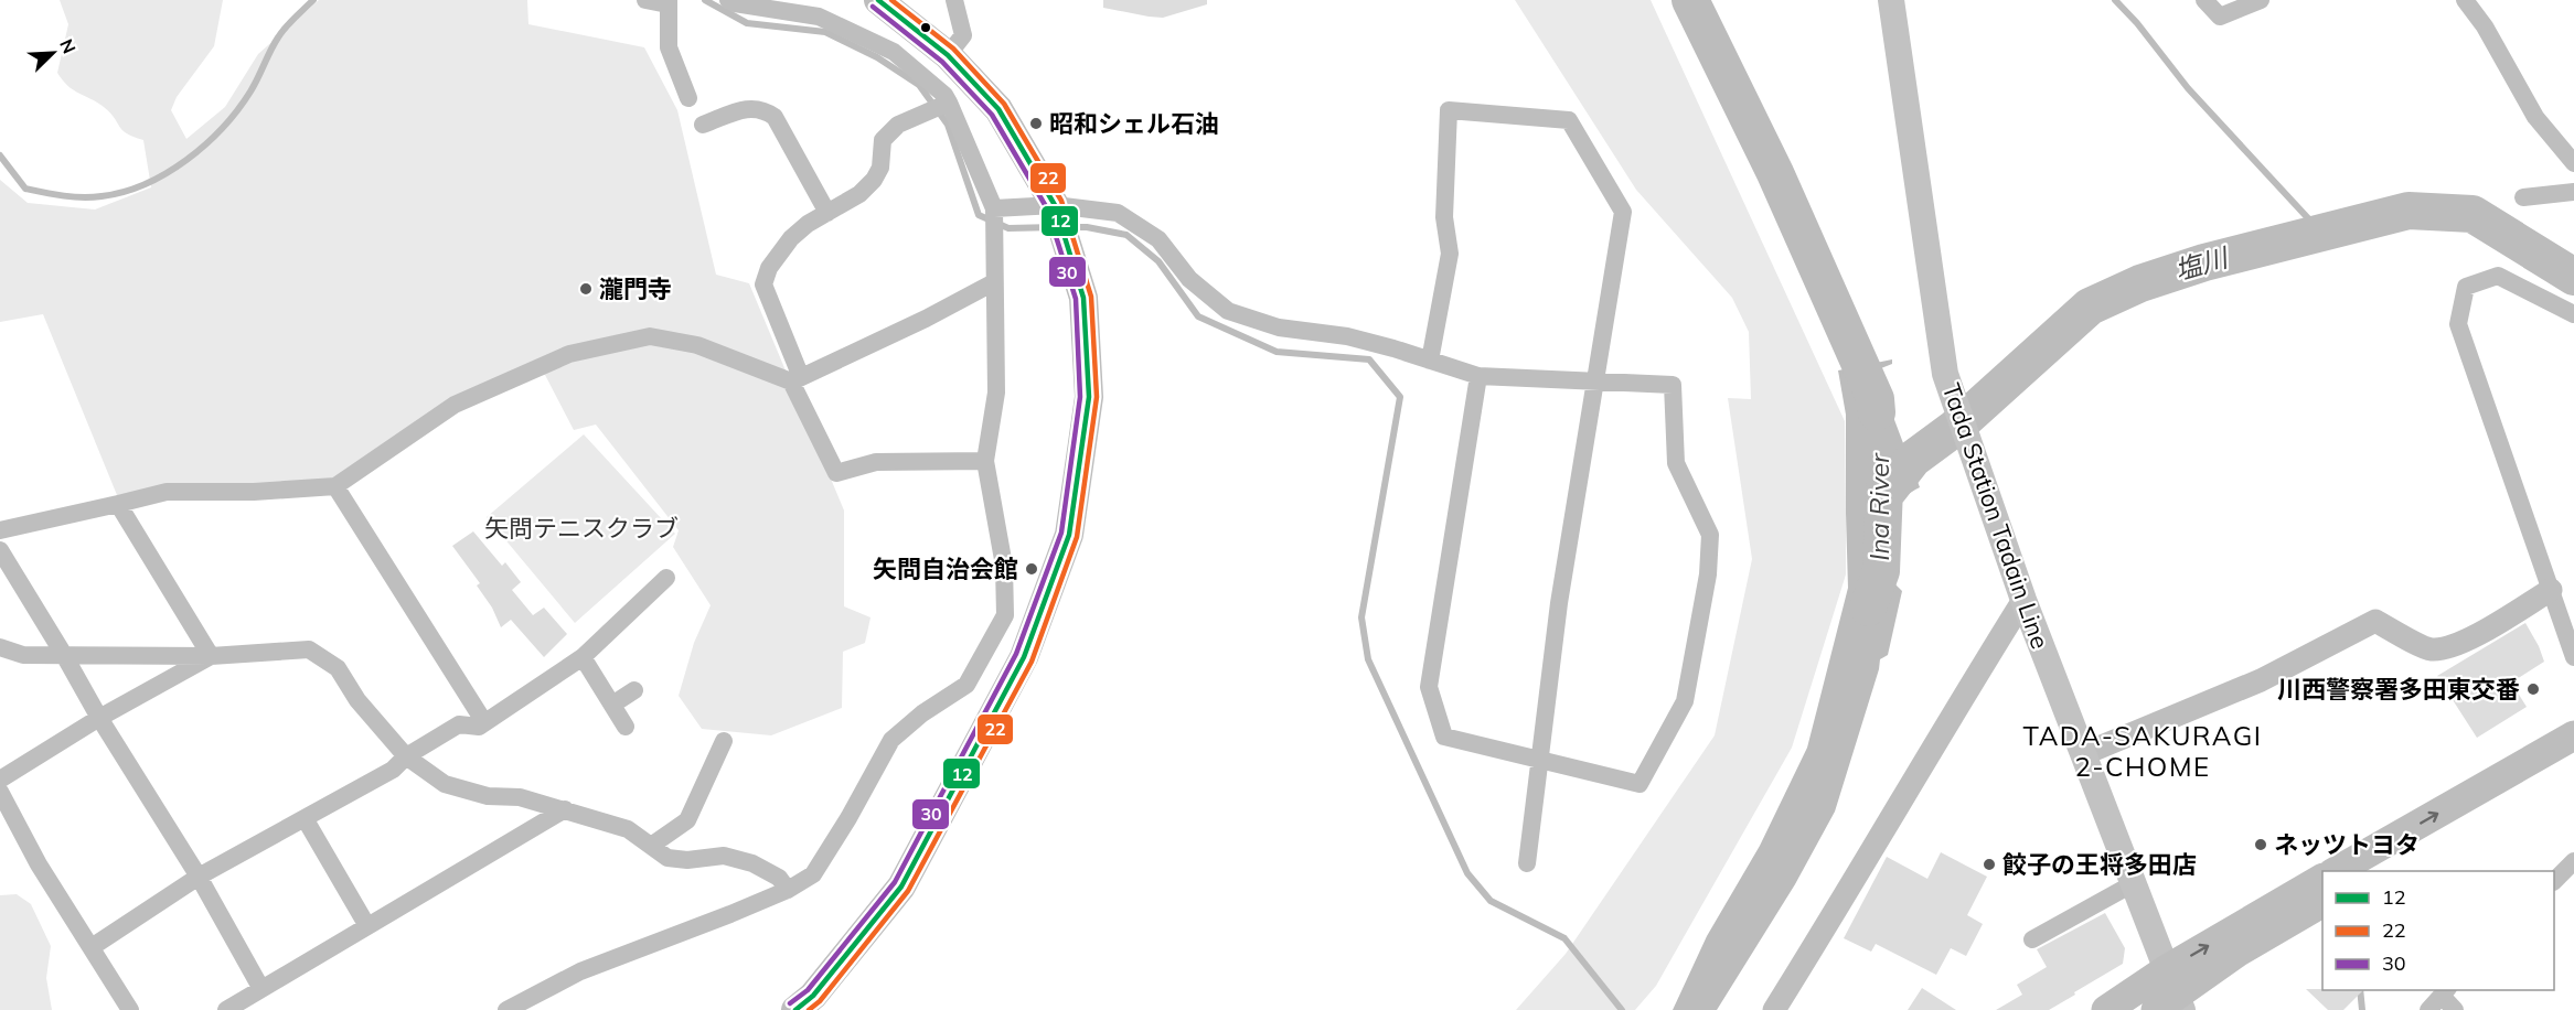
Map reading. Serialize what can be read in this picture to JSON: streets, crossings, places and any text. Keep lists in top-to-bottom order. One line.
{"streets":{"main road":["Tada Station Tadain Line"]},"districts":["TADA-SAKURAGI 2-CHOME"],"water":["塩川","Ina River"],"parks":["矢問テニスクラブ"],"places":["昭和シェル石油","瀧門寺","矢問自治会館","川西警察署多田東交番","ネッツトヨタ","餃子の王将多田店"],"lines":["transit line 12","transit line 22","transit line 30"],"legend":["12","22","30"],"north":"top right"}
